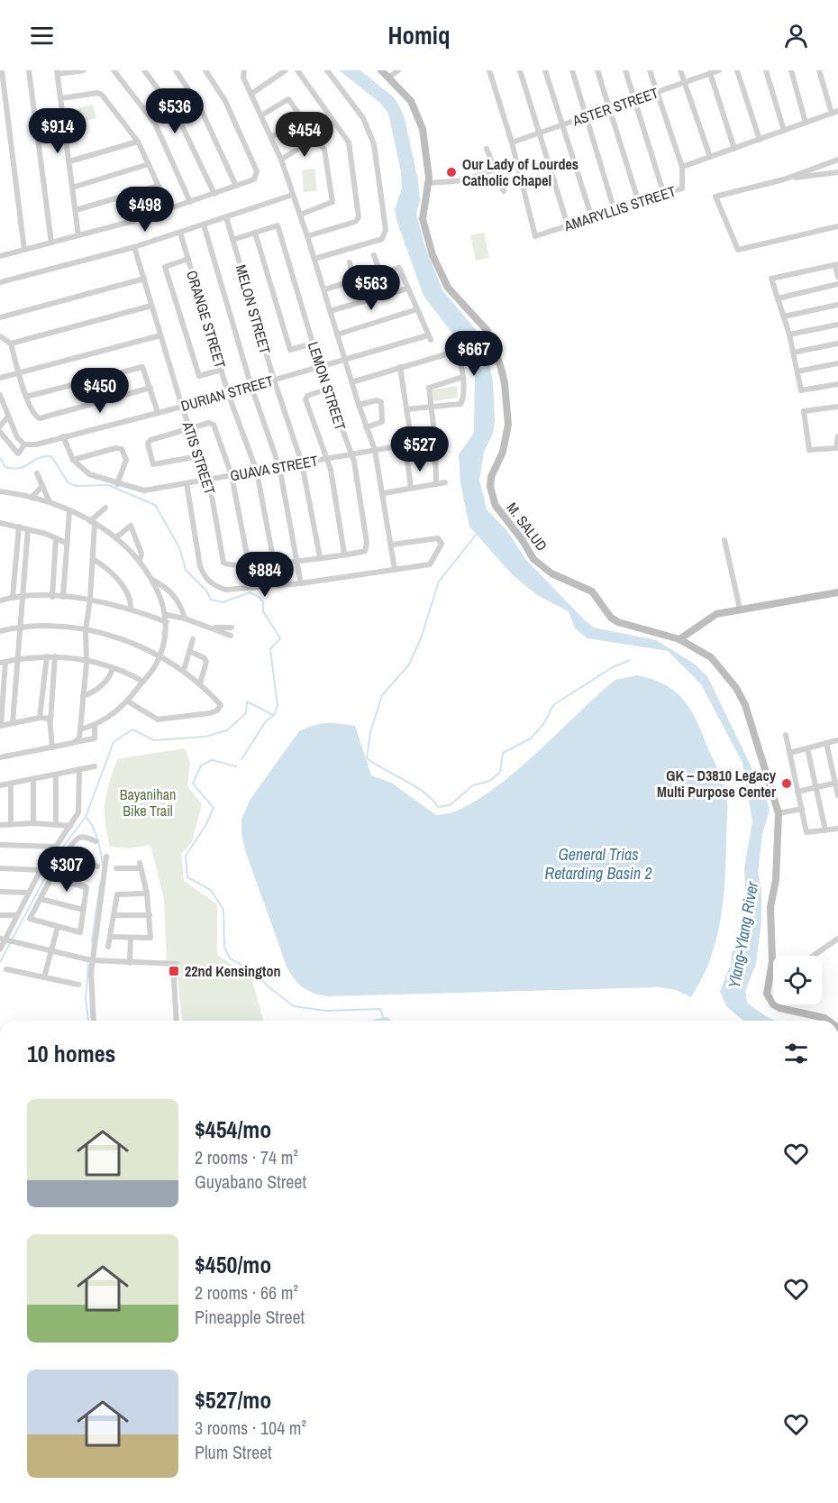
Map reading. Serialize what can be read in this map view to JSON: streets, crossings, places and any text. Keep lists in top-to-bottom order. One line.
{"streets":{"street":["ASTER STREET","AMARYLLIS STREET","MELON STREET","ORANGE STREET","LEMON STREET","DURIAN STREET","ATIS STREET","GUAVA STREET","M. SALUD"]},"crossings":[["ASTER STREET","AMARYLLIS STREET"],["MELON STREET","DURIAN STREET"],["MELON STREET","ATIS STREET"],["MELON STREET","GUAVA STREET"],["ORANGE STREET","DURIAN STREET"],["ORANGE STREET","ATIS STREET"],["ORANGE STREET","GUAVA STREET"],["LEMON STREET","DURIAN STREET"],["LEMON STREET","ATIS STREET"],["LEMON STREET","GUAVA STREET"],["DURIAN STREET","ATIS STREET"],["DURIAN STREET","GUAVA STREET"],["ATIS STREET","GUAVA STREET"]],"water":["General Trias Retarding Basin 2","Ylang-Ylang River"],"parks":["Bayanihan Bike Trail"],"places":{"other":["Our Lady of Lourdes Catholic Chapel","GK – D3810 Legacy Multi Purpose Center"],"transit":["22nd Kensington"]},"page":{"header":"Homiq","price":["$536","$914","$454","$498","$563","$667","$450","$527","$884","$307"],"heading":"10 homes","list":[{"name":"$454/mo","note":"2 rooms · 74 m² · Guyabano Street"},{"name":"$450/mo","note":"2 rooms · 66 m² · Pineapple Street"},{"name":"$527/mo","note":"3 rooms · 104 m² · Plum Street"}]}}
